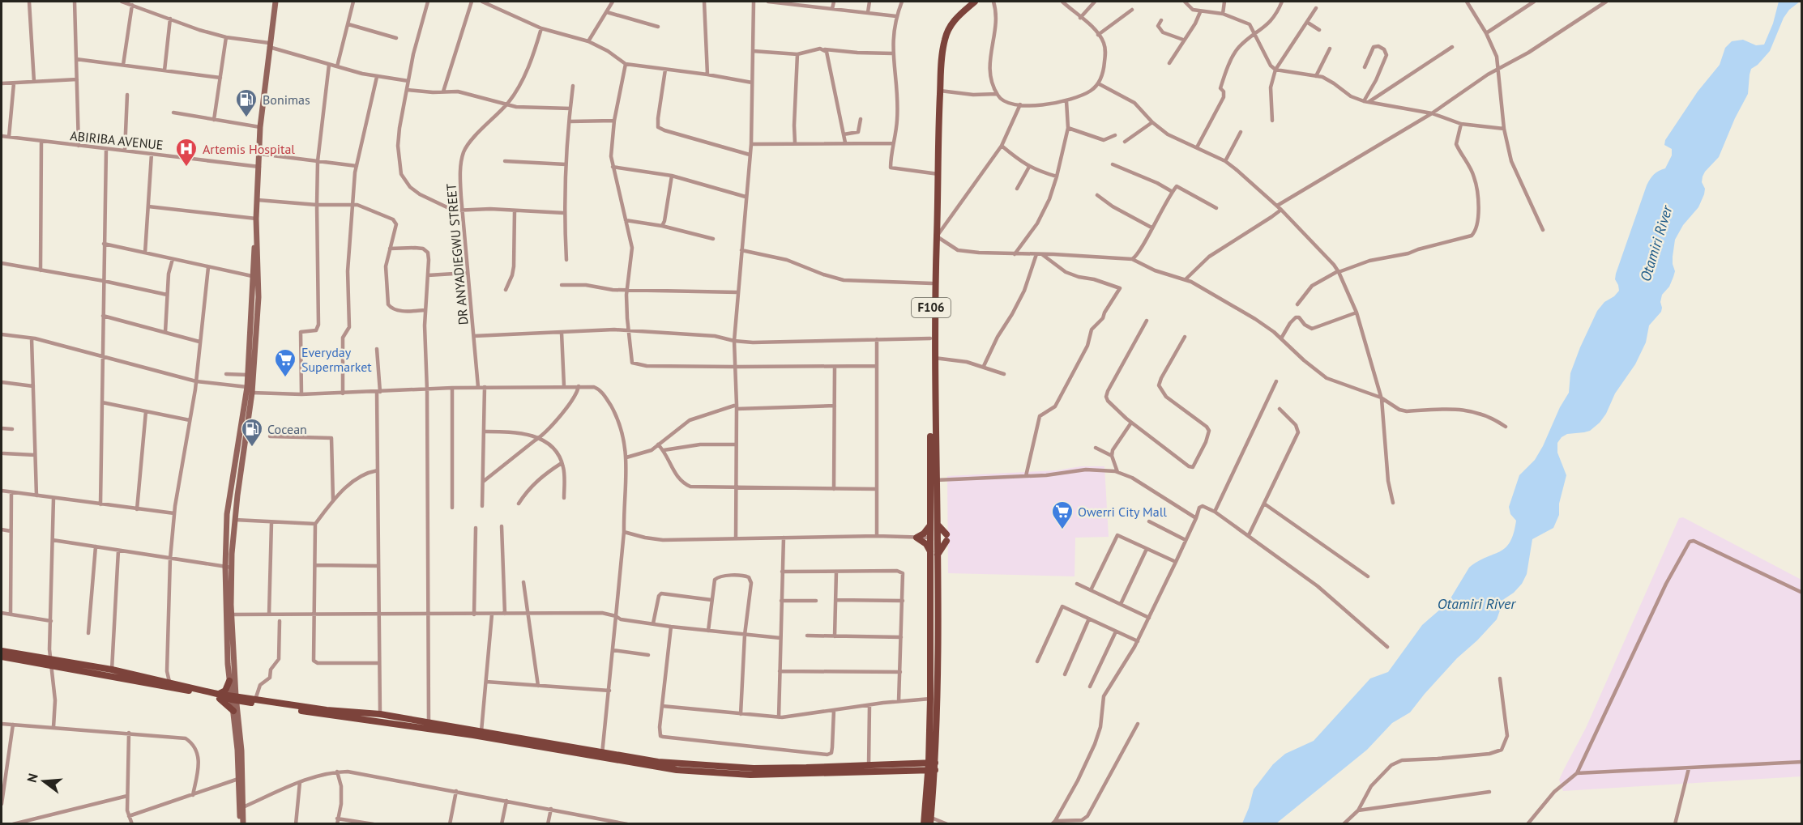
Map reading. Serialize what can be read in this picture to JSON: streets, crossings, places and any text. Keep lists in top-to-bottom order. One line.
{"streets":{"main road":["F106"],"street":["ABIRIBA AVENUE","DR ANYADIEGWU STREET"]},"water":["Otamiri River"],"places":{"fuel station":["Bonimas","Cocean"],"hospital":["Artemis Hospital"],"supermarket":["Everyday Supermarket","Owerri City Mall"]},"north":"left"}
